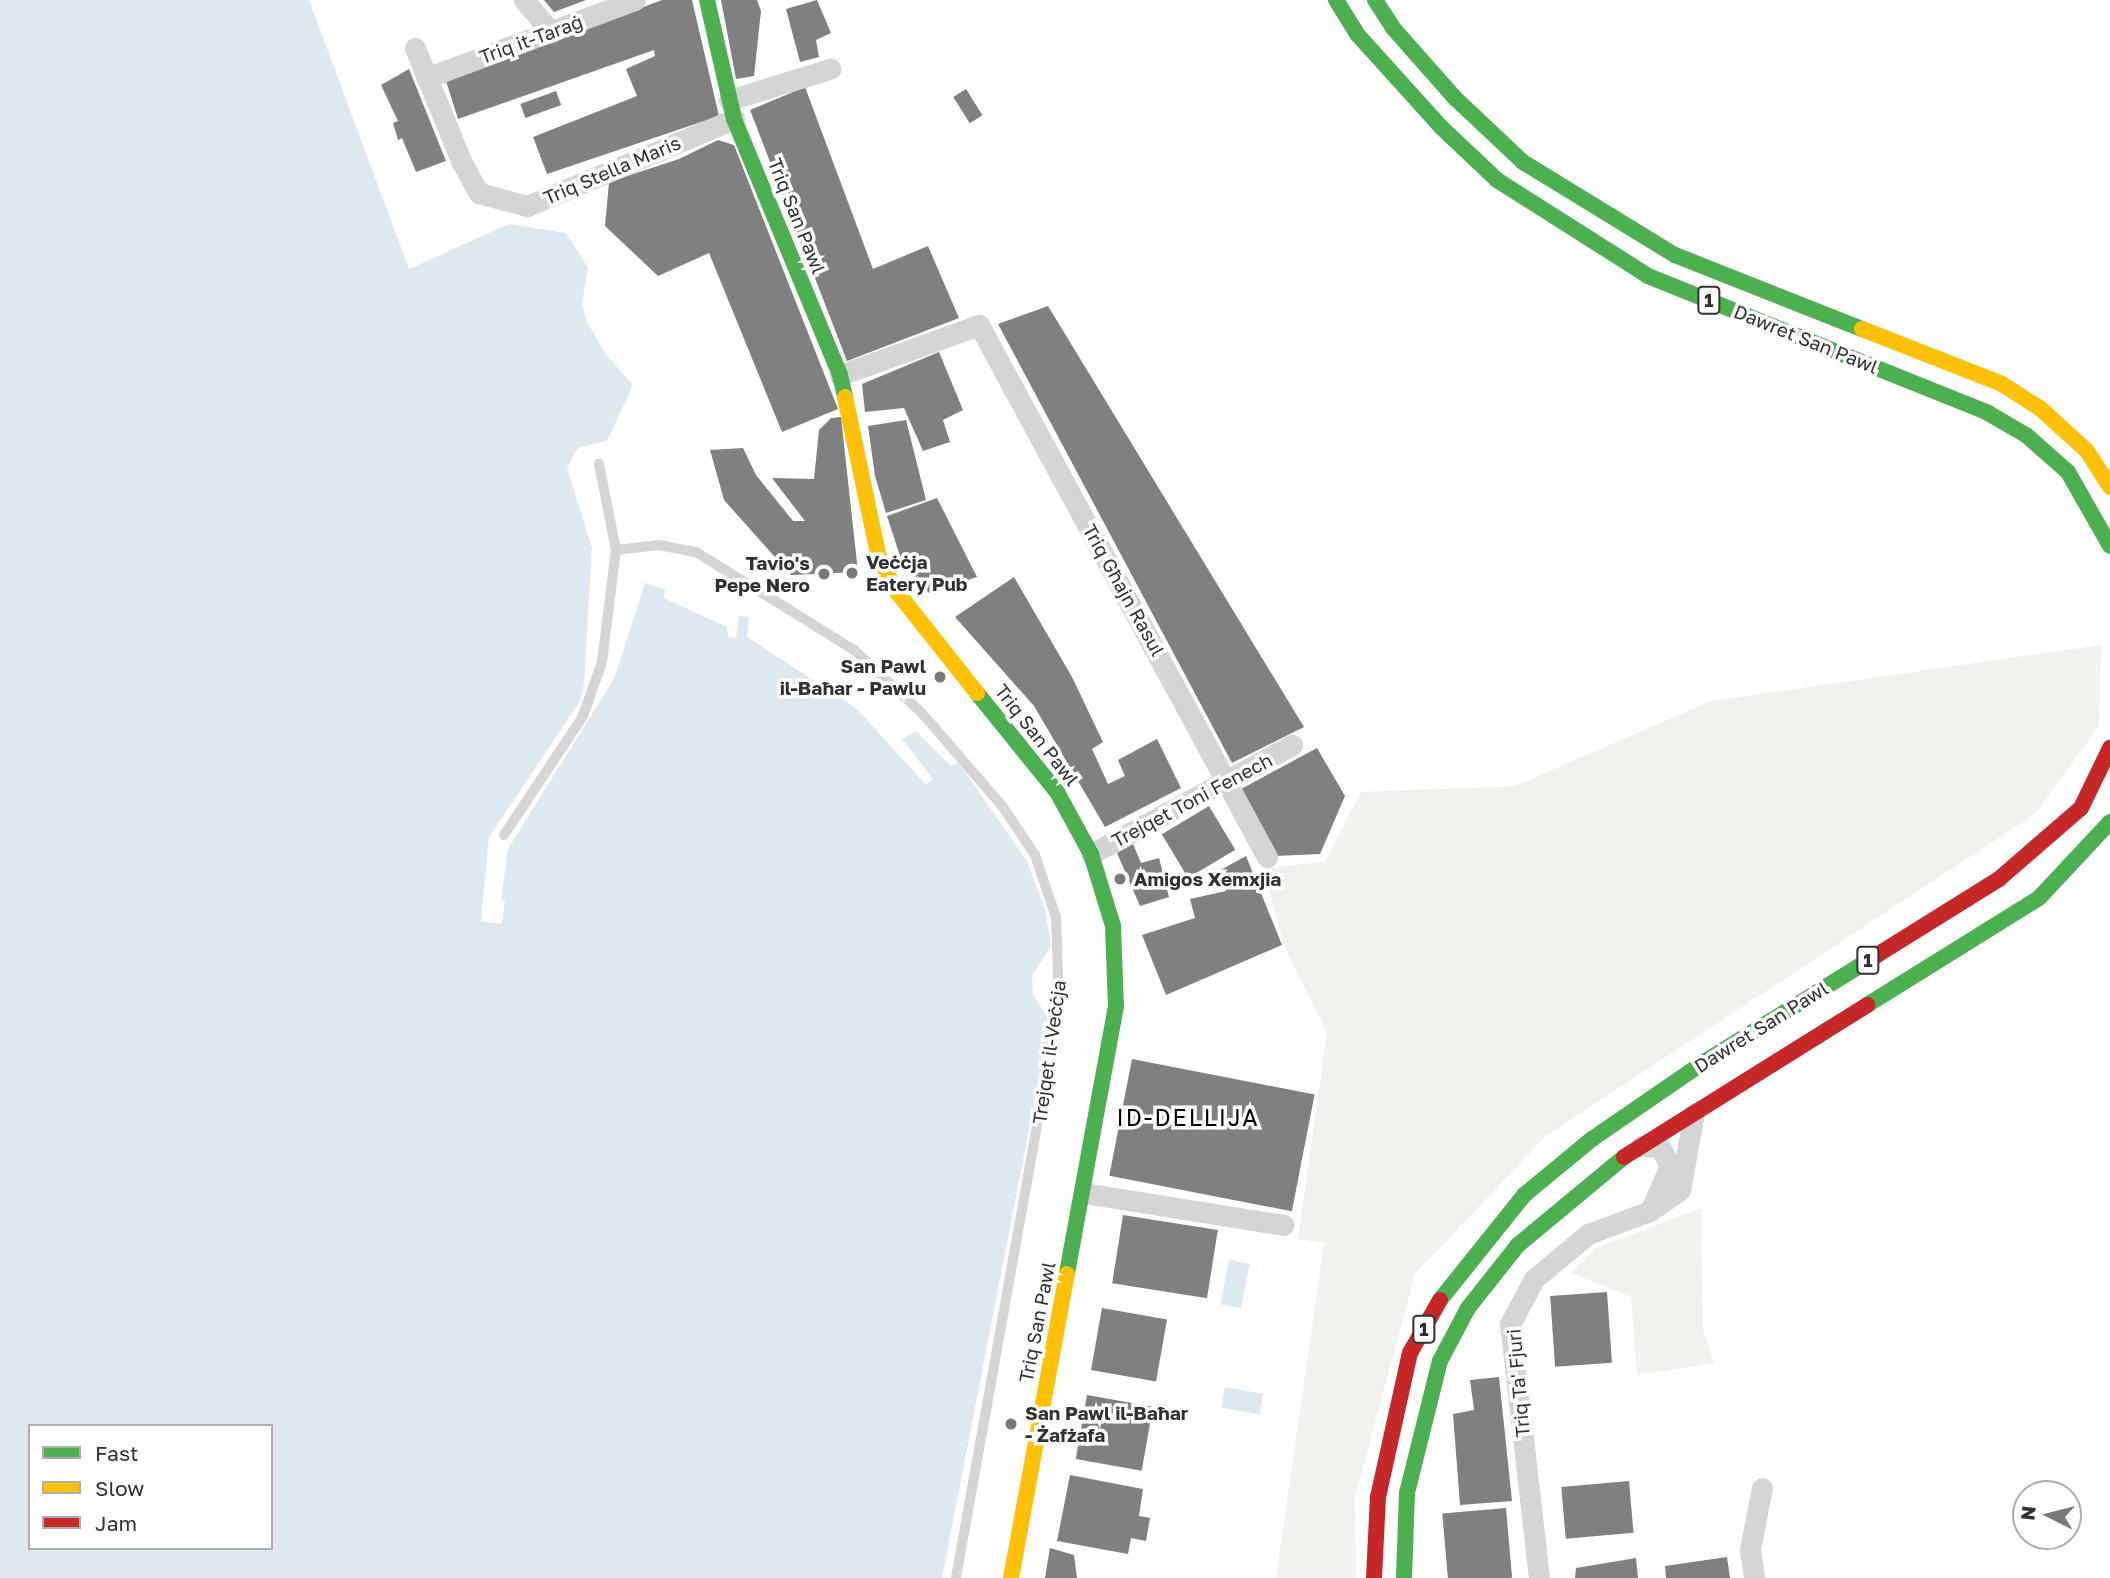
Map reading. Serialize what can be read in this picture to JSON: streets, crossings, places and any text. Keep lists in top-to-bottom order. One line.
{"streets":{"main road":["Triq San Pawl","1","Dawret San Pawl"],"street":["Triq it-Taraġ","Triq Stella Maris","Triq Għajn Rasul","Trejqet Toni Fenech","Triq Ta' Fjuri"],"lane":["Trejqet il-Veċċja"]},"crossings":[["Triq it-Taraġ","Triq Stella Maris"],["Triq Stella Maris","Triq San Pawl"],["Triq San Pawl","Triq Għajn Rasul"],["Triq San Pawl","Trejqet Toni Fenech"],["Dawret San Pawl","Triq Ta' Fjuri"],["Triq Għajn Rasul","Trejqet Toni Fenech"]],"districts":["ID-DELLIJA"],"places":["Veċċja Eatery Pub","Tavio's Pepe Nero","San Pawl il-Baħar - Pawlu","Amigos Xemxjia","San Pawl il-Baħar - Żafżafa"],"legend":["Fast","Slow","Jam"],"north":"left"}
